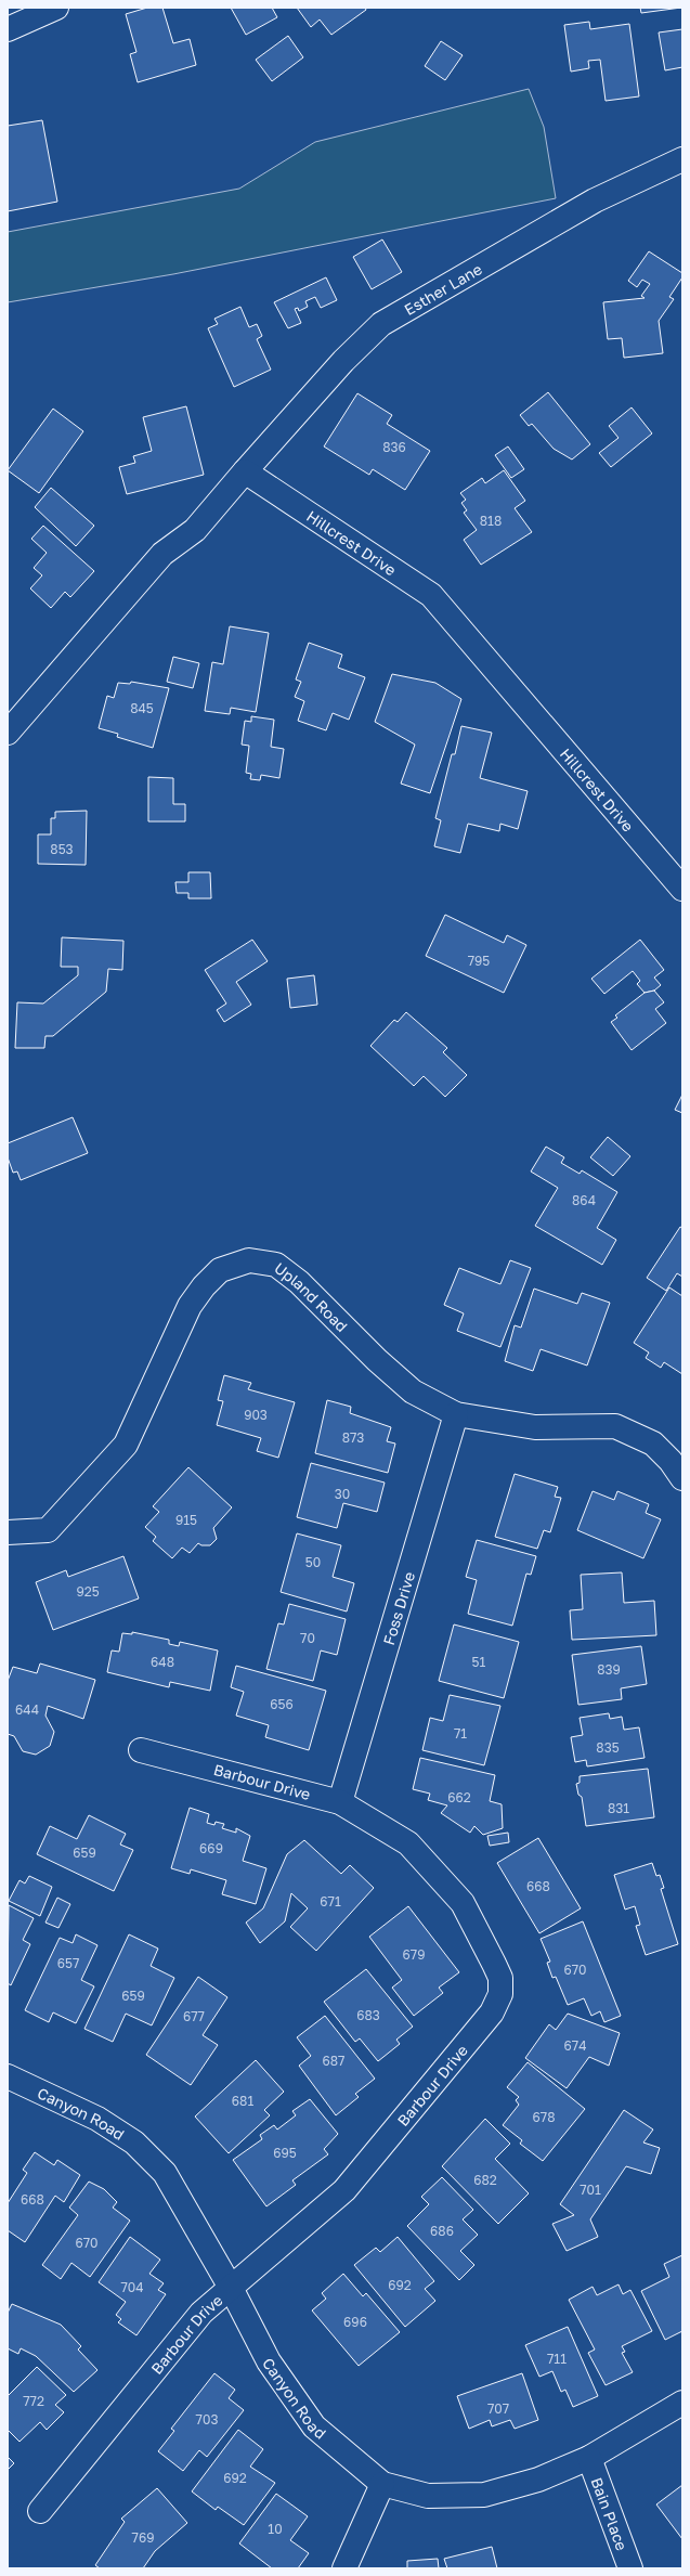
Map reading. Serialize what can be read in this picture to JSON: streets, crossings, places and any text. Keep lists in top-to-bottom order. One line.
{"streets":{"street":["Esther Lane","Hillcrest Drive","Upland Road","Foss Drive","Barbour Drive","Canyon Road","Bain Place"]},"crossings":[["Esther Lane","Hillcrest Drive"],["Upland Road","Foss Drive"],["Foss Drive","Barbour Drive"],["Barbour Drive","Canyon Road"],["Canyon Road","Bain Place"]],"house_numbers":["836","818","845","853","795","864","903","873","30","915","50","925","70","648","51","839","656","644","71","835","662","831","669","659","668","671","679","657","670","659","683","677","674","687","681","678","695","682","701","668","686","670","692","704","696","711","772","707","703","692","10","769"]}
